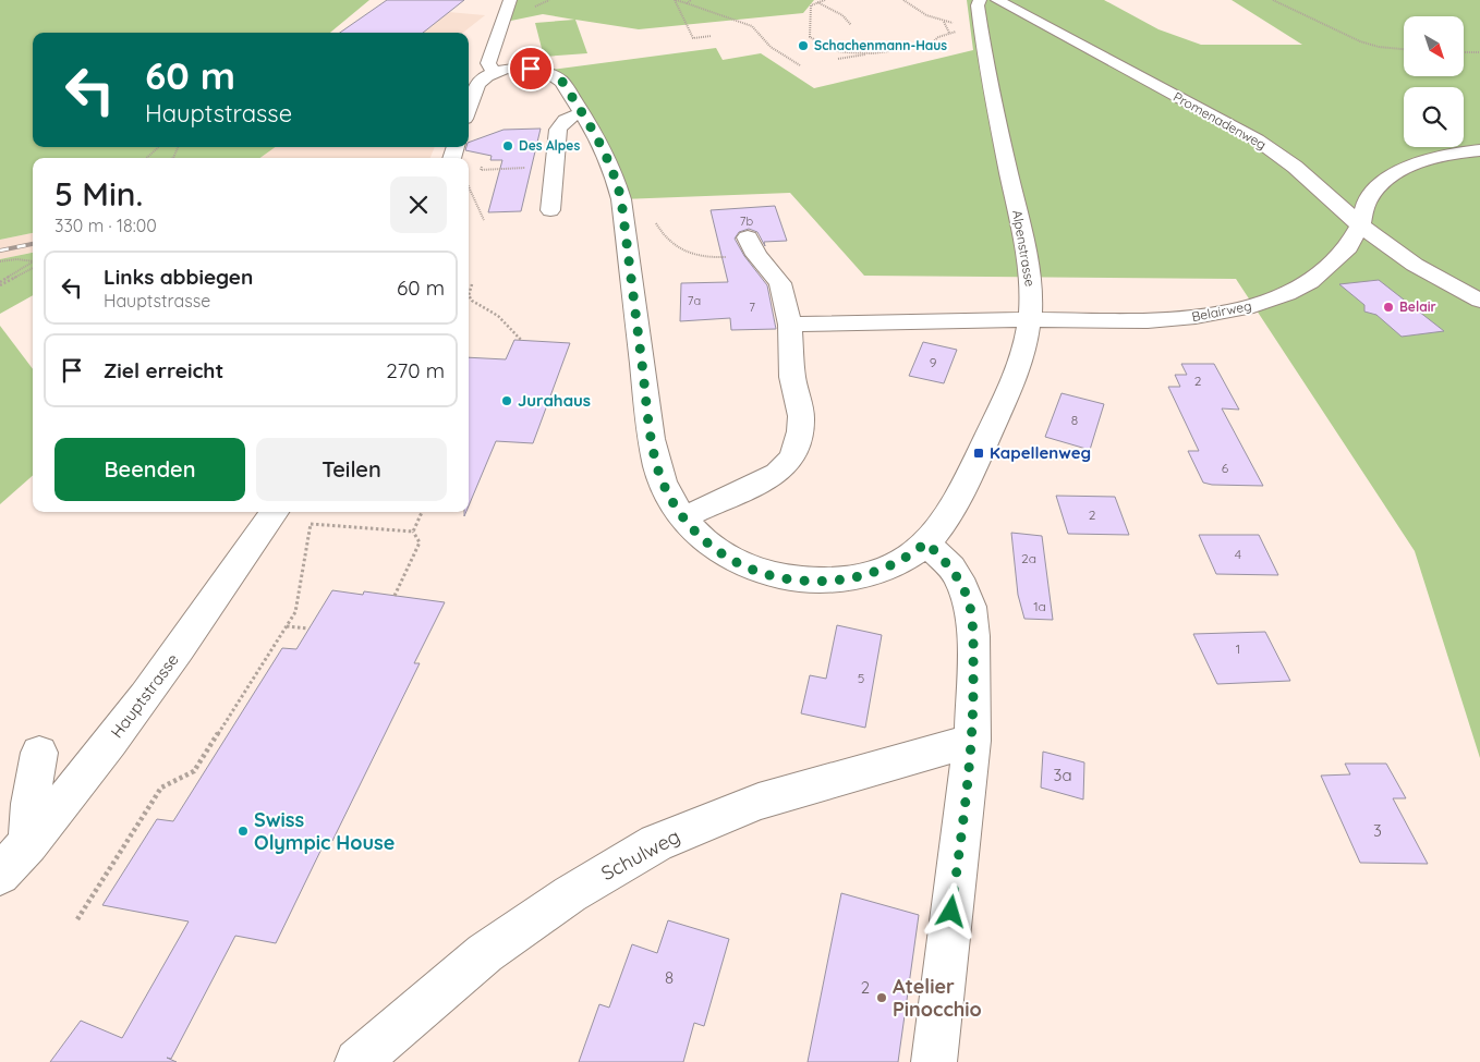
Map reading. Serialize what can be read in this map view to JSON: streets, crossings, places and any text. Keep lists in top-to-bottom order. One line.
{"streets":{"street":["Promenadenweg","Alpenstrasse","Belairweg","Hauptstrasse","Schulweg"]},"crossings":[["Promenadenweg","Belairweg"],["Alpenstrasse","Belairweg"]],"places":{"other":["Schachenmann-Haus","Des Alpes","Belair","Jurahaus","Swiss Olympic House","Atelier Pinocchio"],"transit":["Kapellenweg"]},"house_numbers":["7b","7a","7","9","2","8","6","2","4","2a","1a","1","5","3a","3","8","2"],"north":"bottom right","page":{"turn":["60 m","Hauptstrasse"],"heading":["5 Min.","330 m · 18:00"],"list":[{"name":"Links abbiegen","note":"Hauptstrasse","value":"60 m"},{"name":"Ziel erreicht","value":"270 m"}],"buttons":["Beenden","Teilen"]}}
